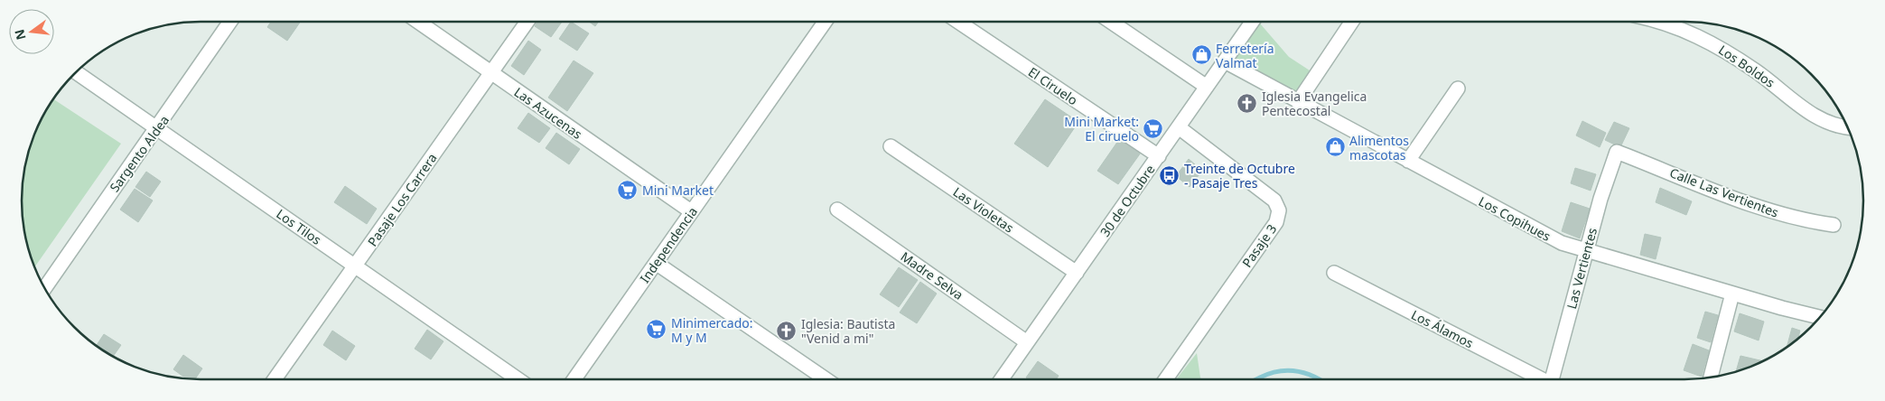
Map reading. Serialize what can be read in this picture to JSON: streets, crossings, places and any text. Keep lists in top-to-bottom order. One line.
{"streets":{"street":["Los Boldos","El Ciruelo","Las Azucenas","Sargento Aldea","Calle Las Vertientes","Pasaje Los Carrera","30 de Octubre","Las Violetas","Los Copihues","Los Tilos","Independencia","Pasaje 3","Las Vertientes","Madre Selva","Los Álamos"]},"crossings":[["El Ciruelo","30 de Octubre"],["Las Azucenas","Pasaje Los Carrera"],["Las Azucenas","Independencia"],["Sargento Aldea","Los Tilos"],["Calle Las Vertientes","Las Vertientes"],["Pasaje Los Carrera","Los Tilos"],["30 de Octubre","Las Violetas"],["30 de Octubre","Los Copihues"],["30 de Octubre","Pasaje 3"],["30 de Octubre","Madre Selva"],["Los Copihues","Las Vertientes"]],"places":{"shop":["Ferretería Valmat","Alimentos mascotas"],"church":["Iglesia Evangelica Pentecostal","Iglesia: Bautista \"Venid a mi\""],"supermarket":["Mini Market: El ciruelo","Mini Market","Minimercado: M y M"],"bus stop":["Treinte de Octubre - Pasaje Tres"]},"north":"left"}
